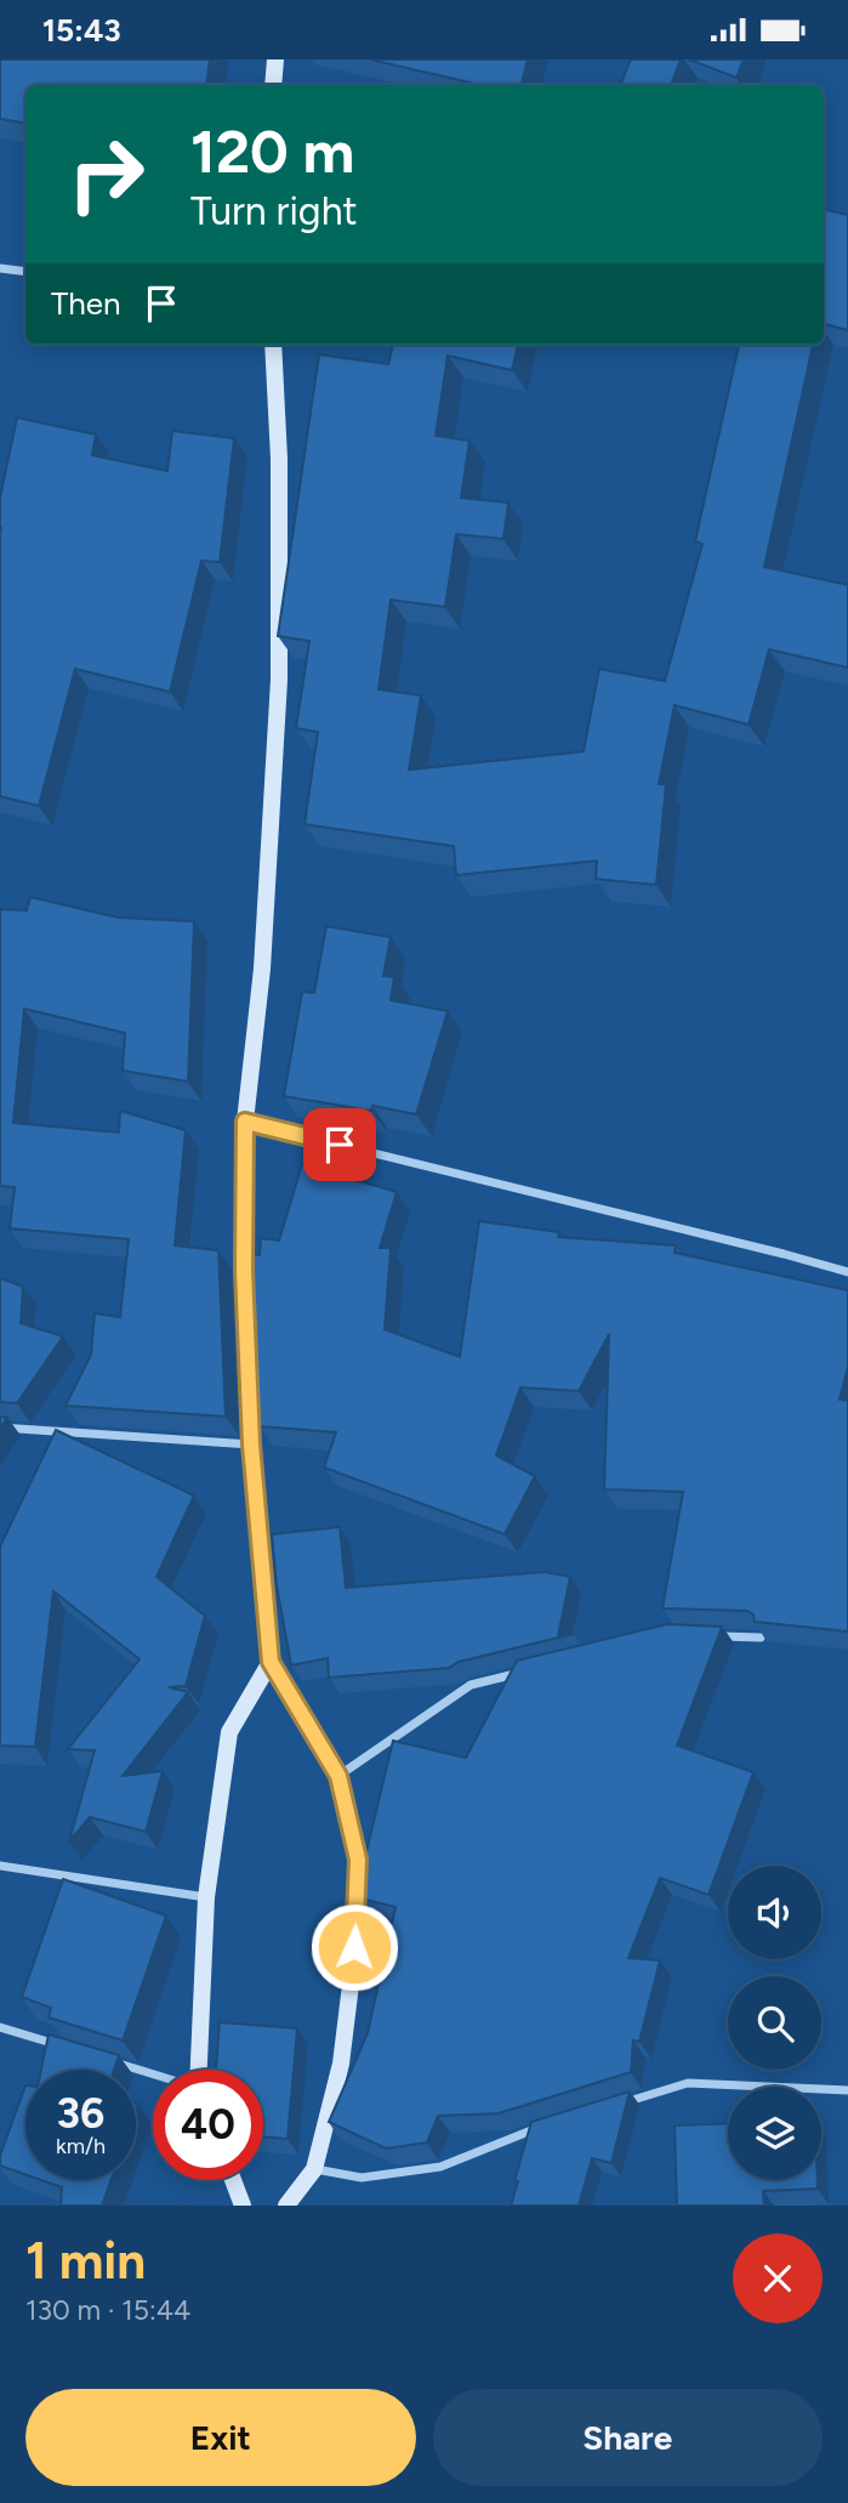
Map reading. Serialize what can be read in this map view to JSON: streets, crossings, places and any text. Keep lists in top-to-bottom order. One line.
{"page":{"status":"15:43","turn":["120 m","Turn right"],"then":"Then","speed":"36 km/h","limit":"40","heading":["1 min","130 m · 15:44"],"buttons":["Exit","Share"]}}
